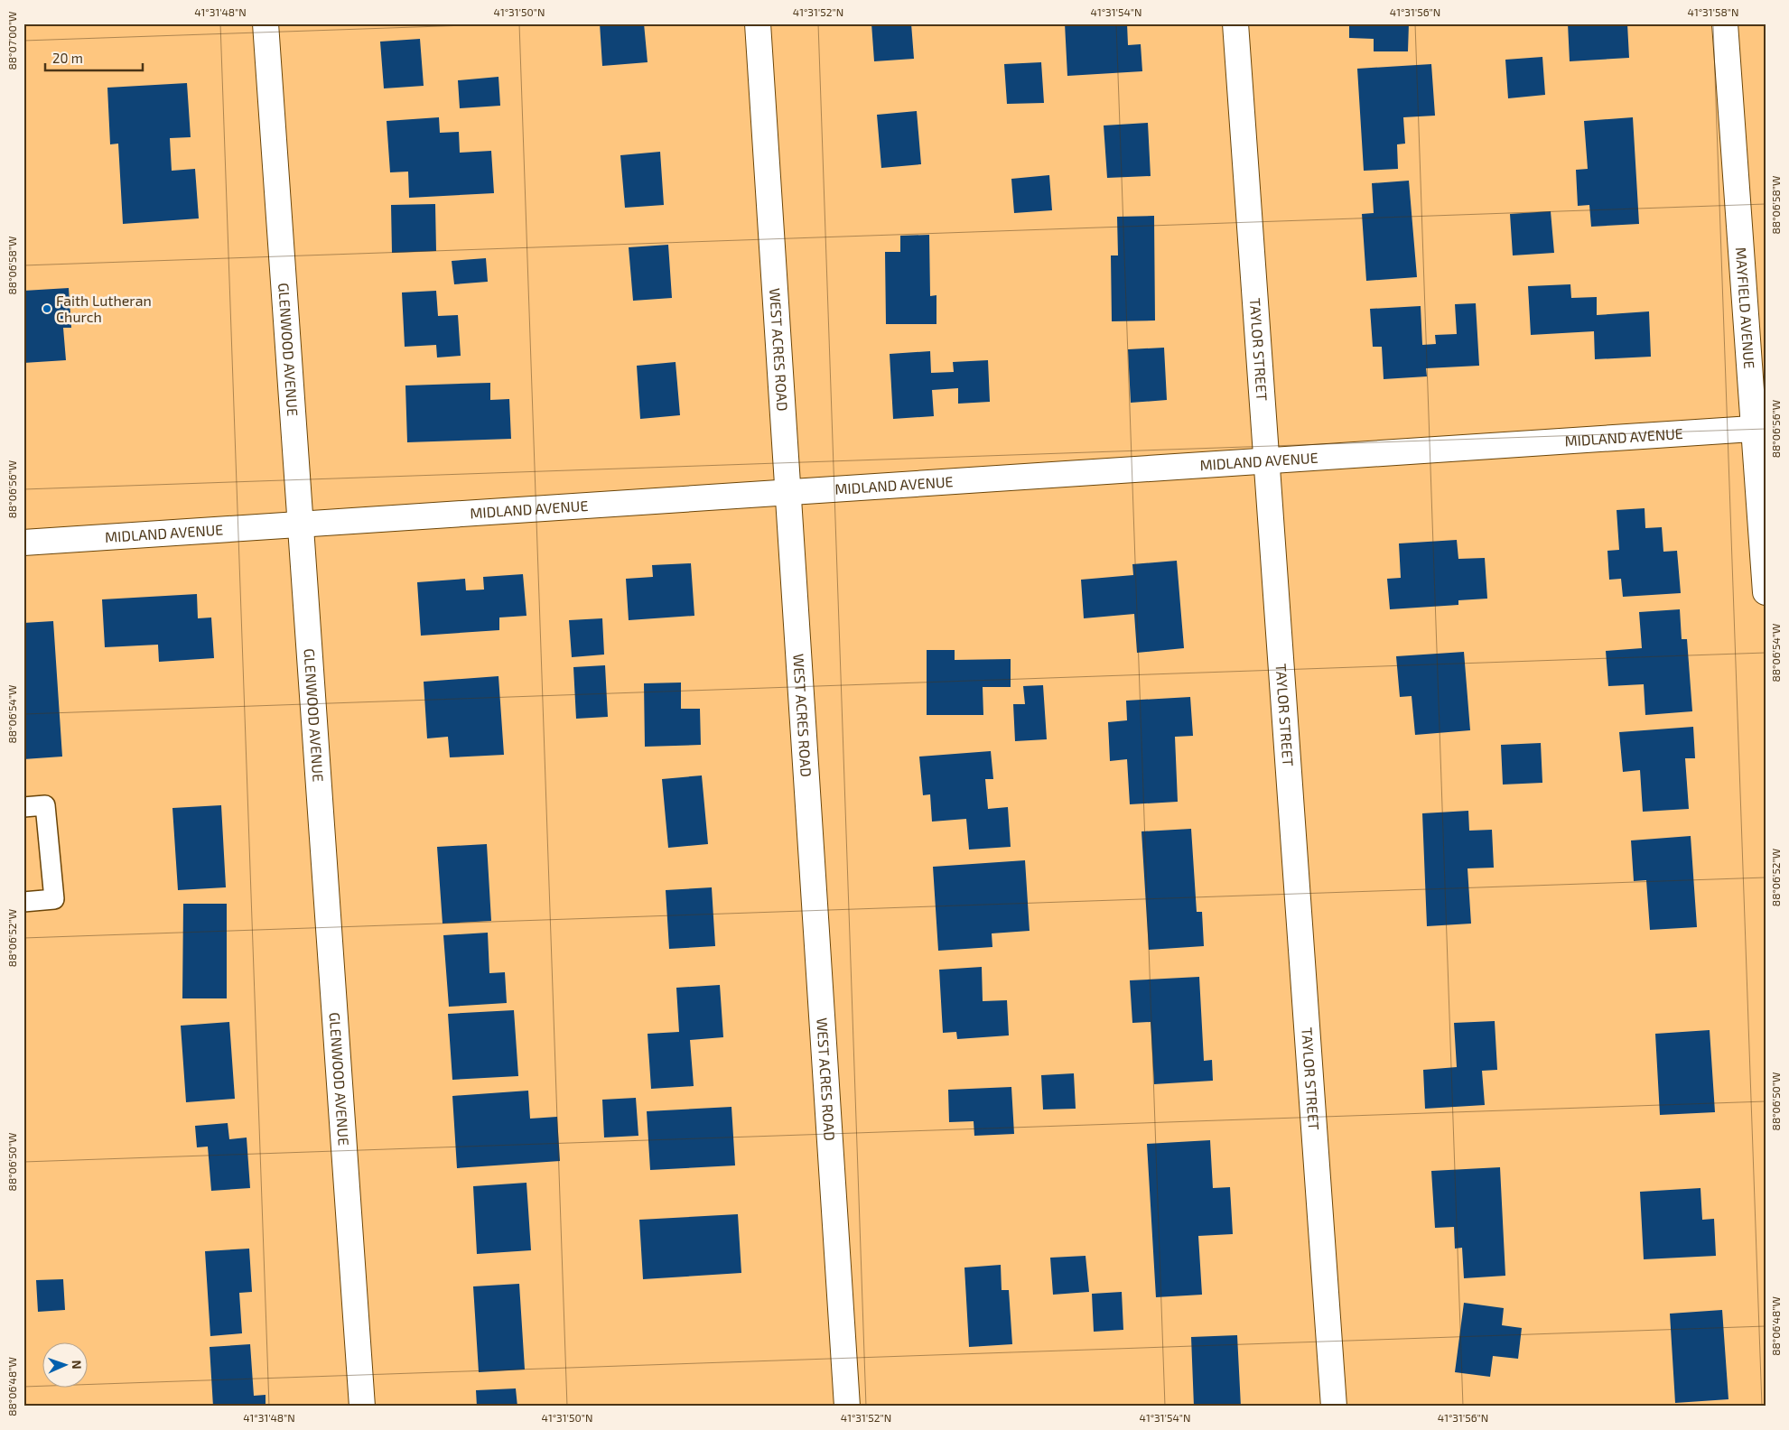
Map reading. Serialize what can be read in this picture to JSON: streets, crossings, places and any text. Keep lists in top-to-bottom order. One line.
{"streets":{"street":["MAYFIELD AVENUE","GLENWOOD AVENUE","WEST ACRES ROAD","TAYLOR STREET","MIDLAND AVENUE"]},"crossings":[["MAYFIELD AVENUE","MIDLAND AVENUE"],["GLENWOOD AVENUE","MIDLAND AVENUE"],["WEST ACRES ROAD","MIDLAND AVENUE"],["TAYLOR STREET","MIDLAND AVENUE"]],"places":["Faith Lutheran Church"],"scale_bar":"20 m","north":"right","coordinates":["41°31'48\"N","41°31'50\"N","41°31'52\"N","41°31'54\"N","41°31'56\"N","41°31'58\"N","88°07'00\"W","88°06'58\"W","88°06'56\"W","88°06'54\"W","88°06'52\"W","88°06'50\"W","88°06'48\"W"]}
